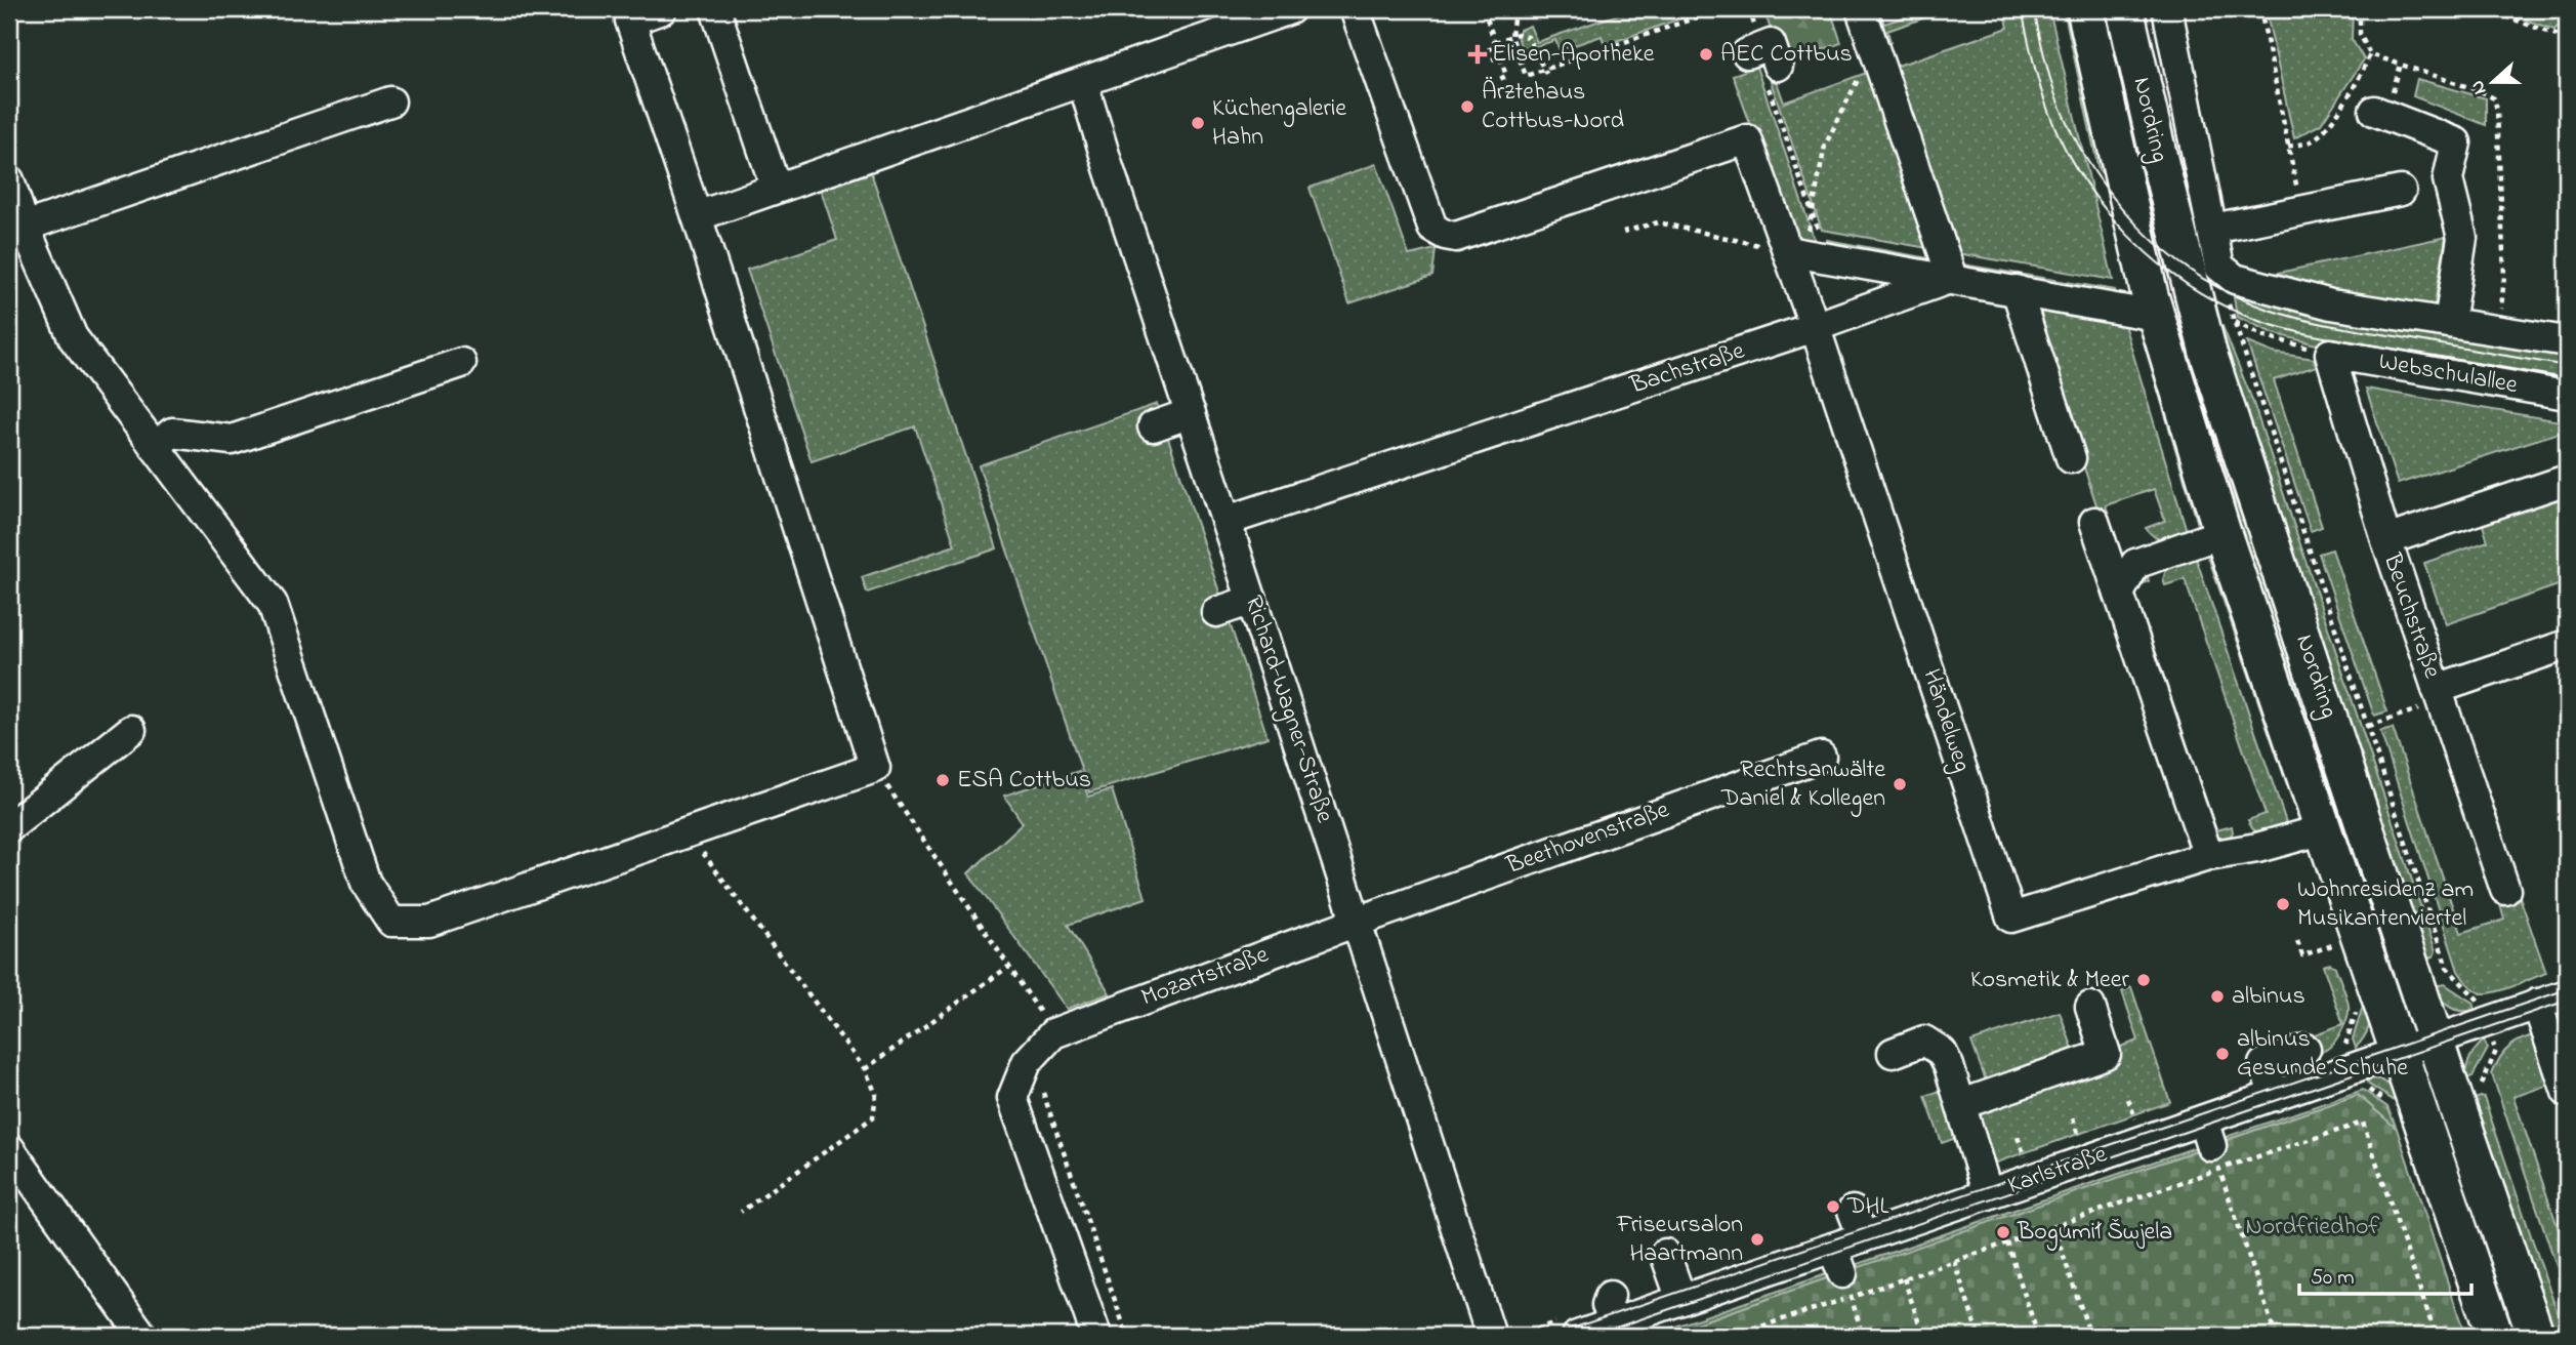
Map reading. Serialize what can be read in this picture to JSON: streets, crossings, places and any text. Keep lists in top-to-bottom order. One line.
{"streets":{"main road":["Nordring"],"street":["Bachstraße","Webschulallee","Beuchstraße","Richard-Wagner-Straße","Händelweg","Beethovenstraße","Mozartstraße","Karlstraße"]},"crossings":[["Nordring","Händelweg"],["Nordring","Karlstraße"],["Bachstraße","Richard-Wagner-Straße"],["Bachstraße","Händelweg"],["Webschulallee","Beuchstraße"],["Richard-Wagner-Straße","Beethovenstraße"],["Richard-Wagner-Straße","Mozartstraße"],["Beethovenstraße","Mozartstraße"]],"parks":["Nordfriedhof"],"places":{"health":["Elisen-Apotheke"],"other":["AEC Cottbus","Ärztehaus Cottbus-Nord","Küchengalerie Hahn","ESA Cottbus","Rechtsanwälte Daniel & Kollegen","Wohnresidenz am Musikantenviertel","Kosmetik & Meer","albinus","albinus Gesunde Schuhe","DHL","Bogumił Šwjela","Friseursalon Haartmann"]},"scale_bar":"50 m","north":"left"}
